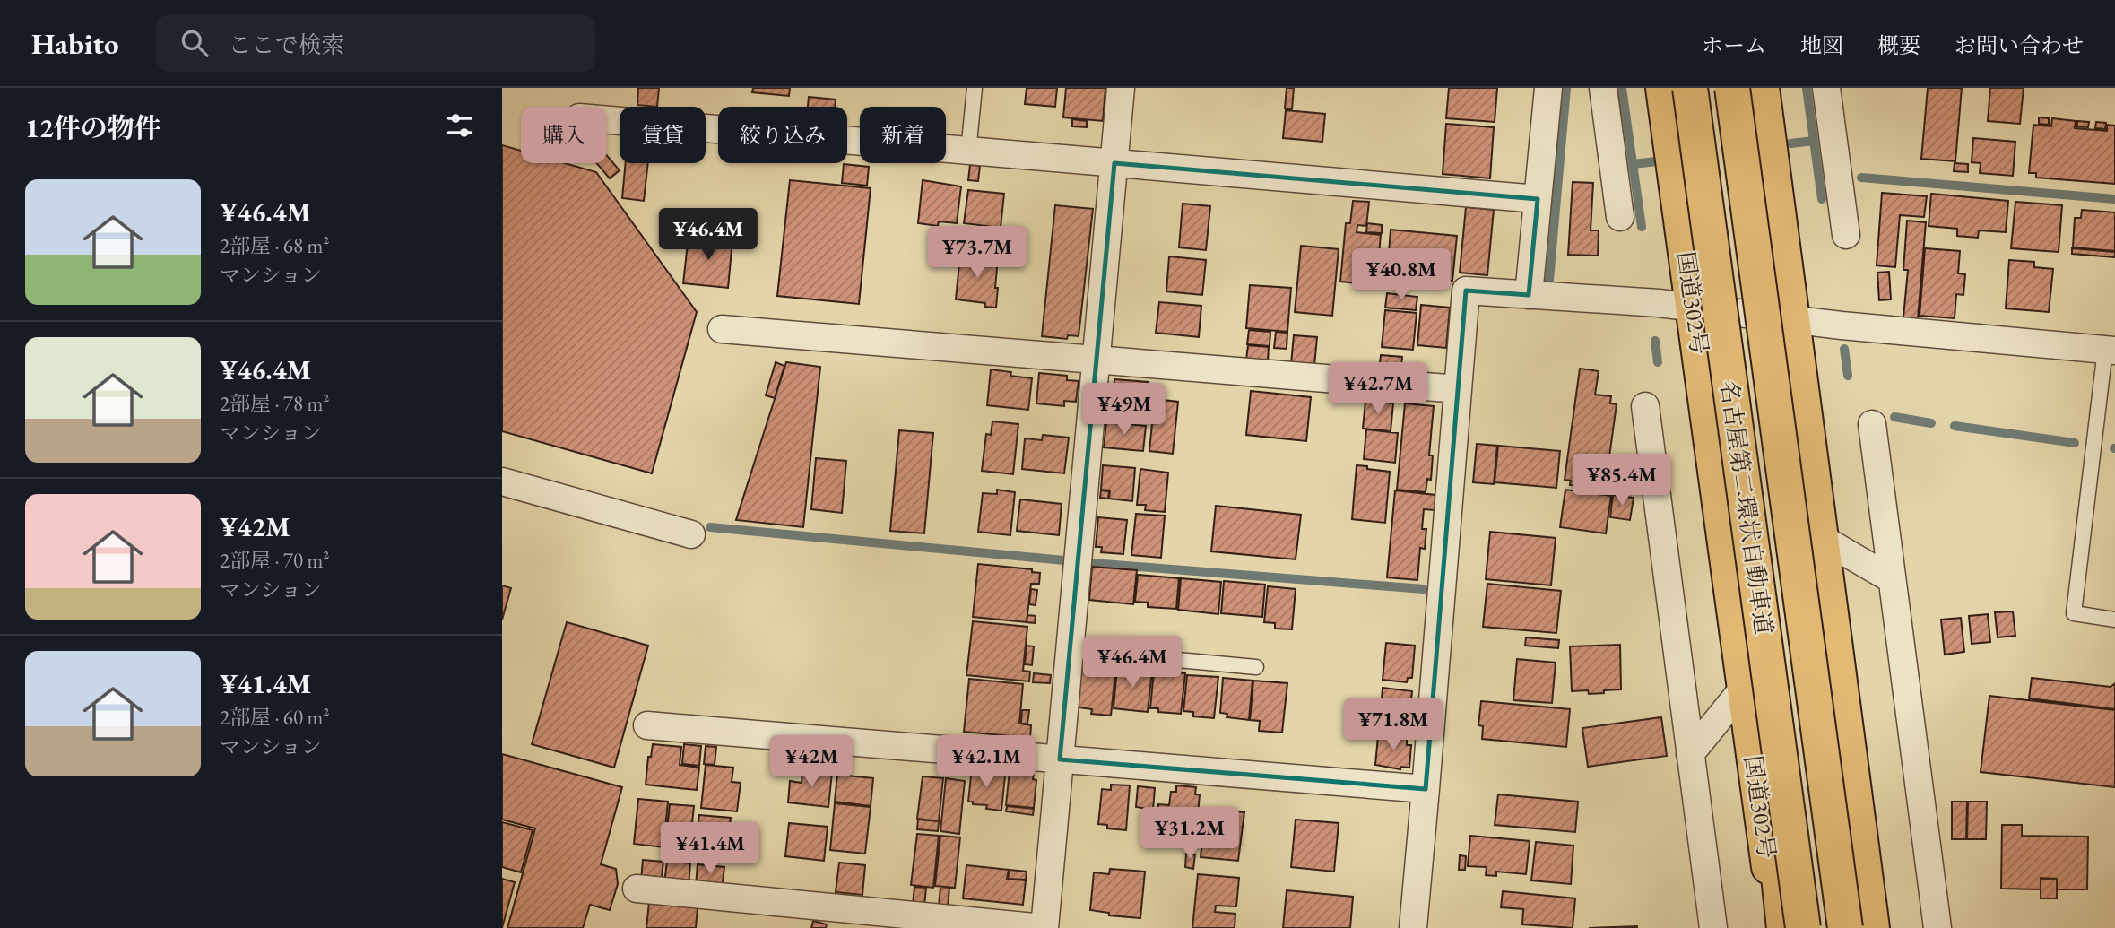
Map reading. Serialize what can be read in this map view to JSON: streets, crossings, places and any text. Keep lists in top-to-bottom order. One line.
{"streets":{"highway":["国道302号","名古屋第二環状自動車道"]},"page":{"header":"Habito","search":"ここで検索","nav":["ホーム","地図","概要","お問い合わせ"],"heading":"12件の物件","chip":["購入","賃貸","絞り込み","新着"],"list":[{"name":"¥46.4M","note":"2部屋 · 68 m² · マンション"},{"name":"¥46.4M","note":"2部屋 · 78 m² · マンション"},{"name":"¥42M","note":"2部屋 · 70 m² · マンション"},{"name":"¥41.4M","note":"2部屋 · 60 m² · マンション"}],"price":["¥46.4M","¥73.7M","¥40.8M","¥42.7M","¥49M","¥85.4M","¥46.4M","¥71.8M","¥42M","¥42.1M","¥31.2M","¥41.4M"]}}
